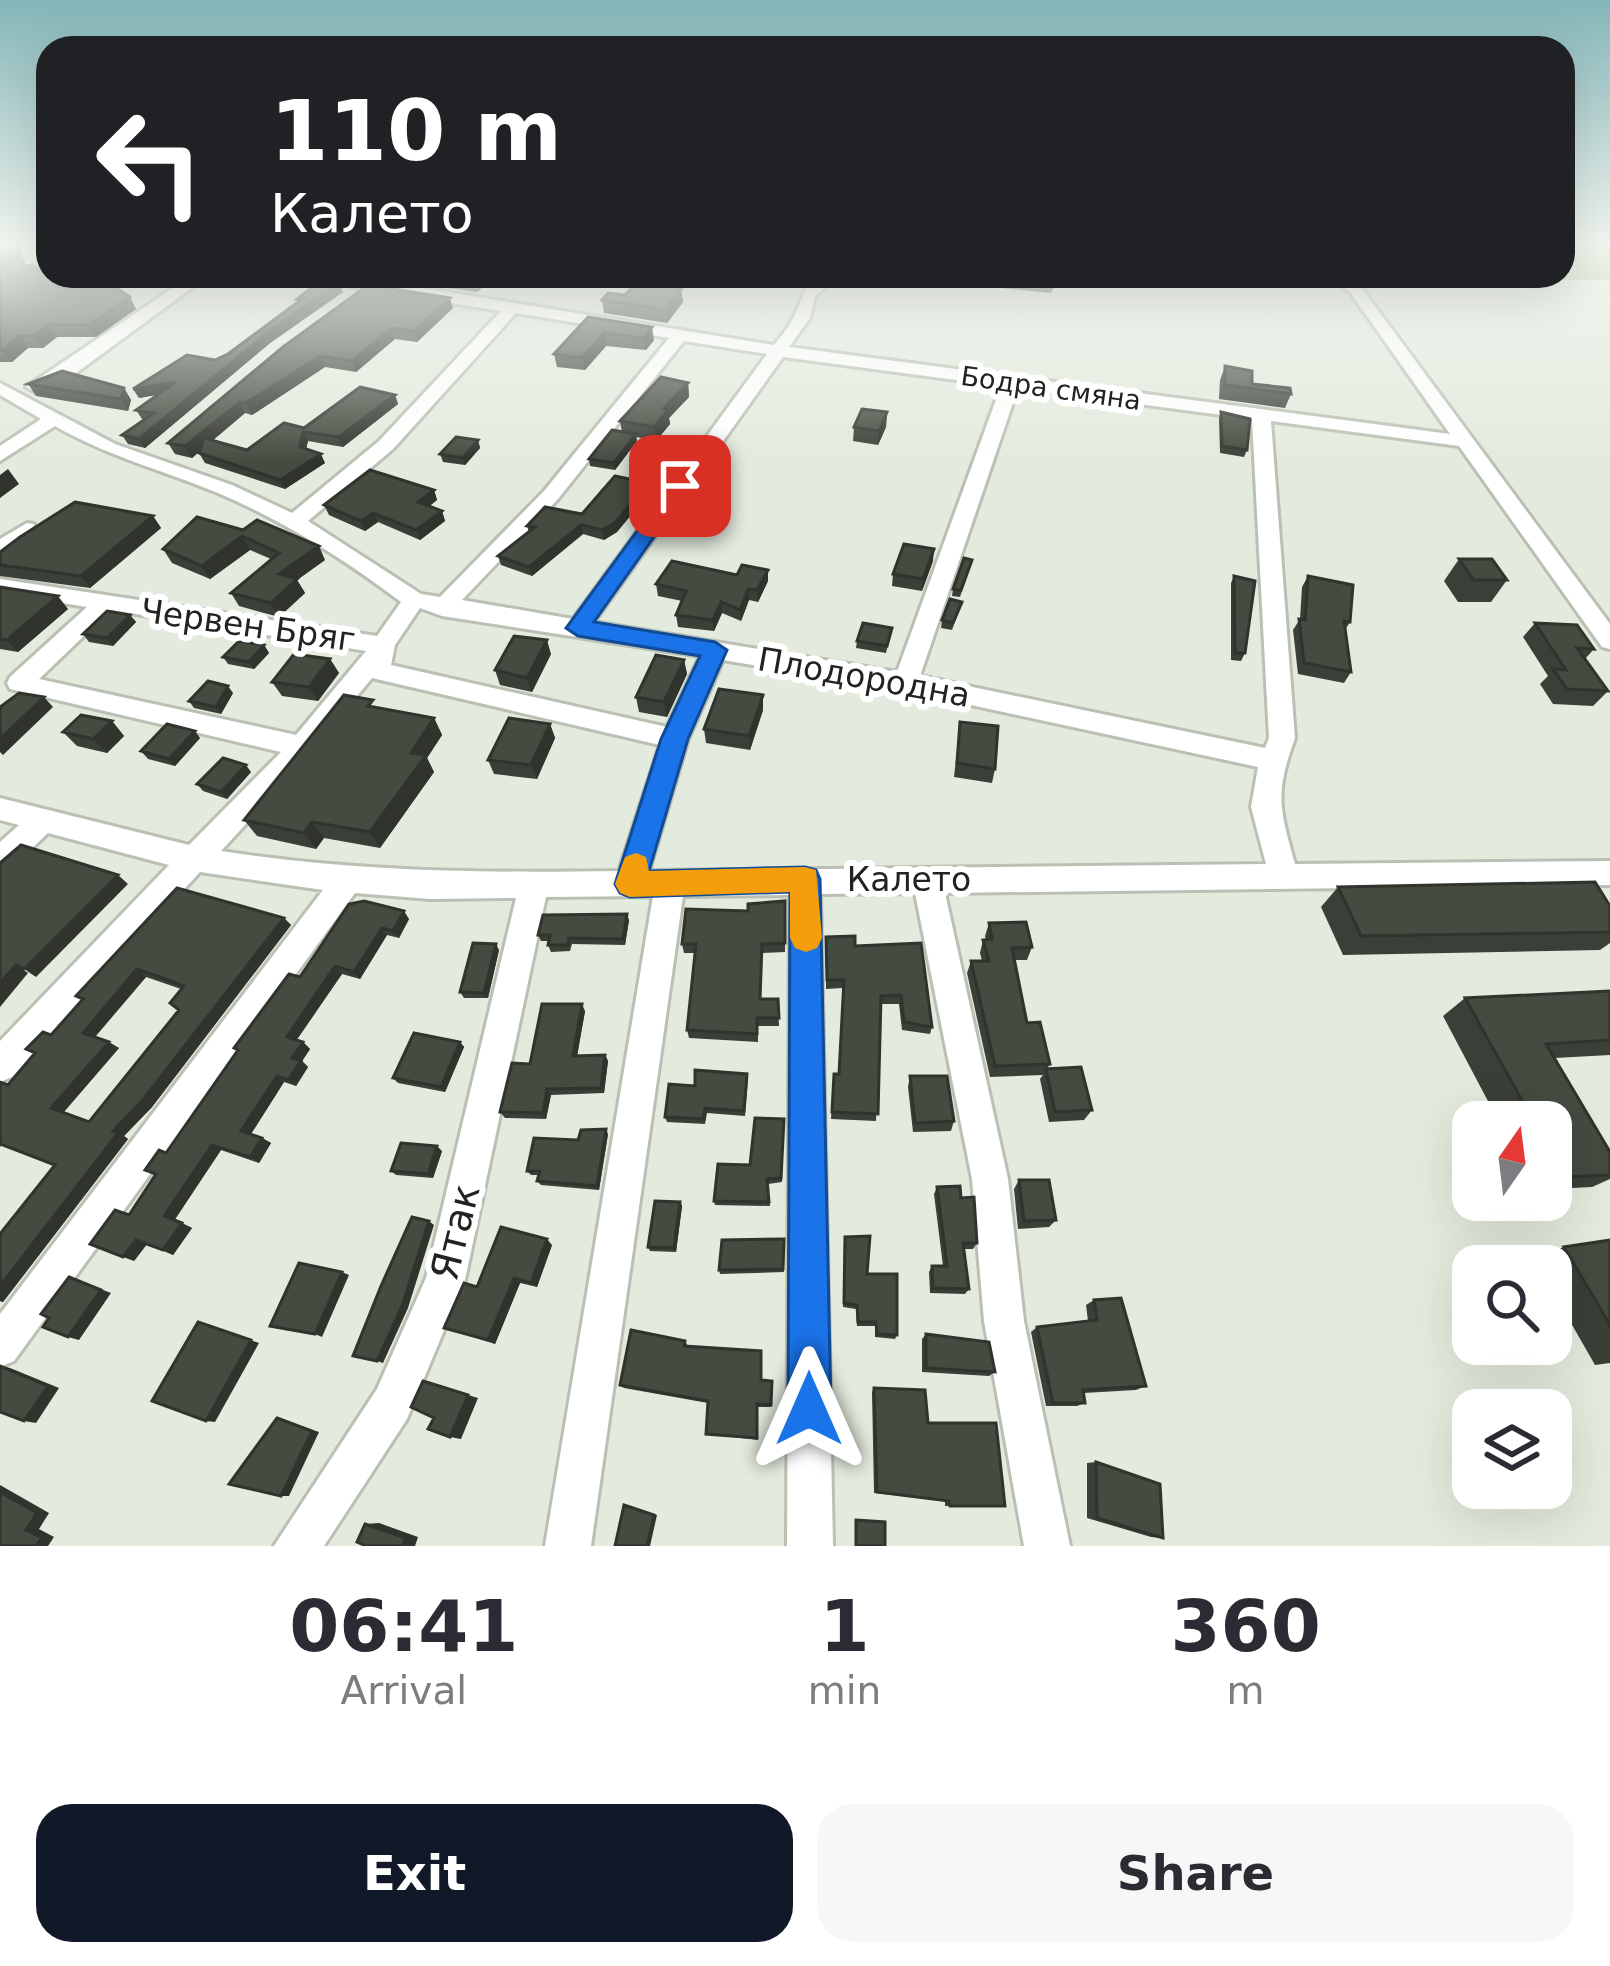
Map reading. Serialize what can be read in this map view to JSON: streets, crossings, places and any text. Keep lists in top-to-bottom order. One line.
{"streets":{"street":["Бодра смяна","Червен Бряг","Плодородна","Калето","Ятак"]},"crossings":[["Калето","Ятак"]],"north":"top","page":{"turn":["110 m","Калето"],"eta":["06:41","Arrival","1","min","360","m"],"buttons":["Exit","Share"]}}
